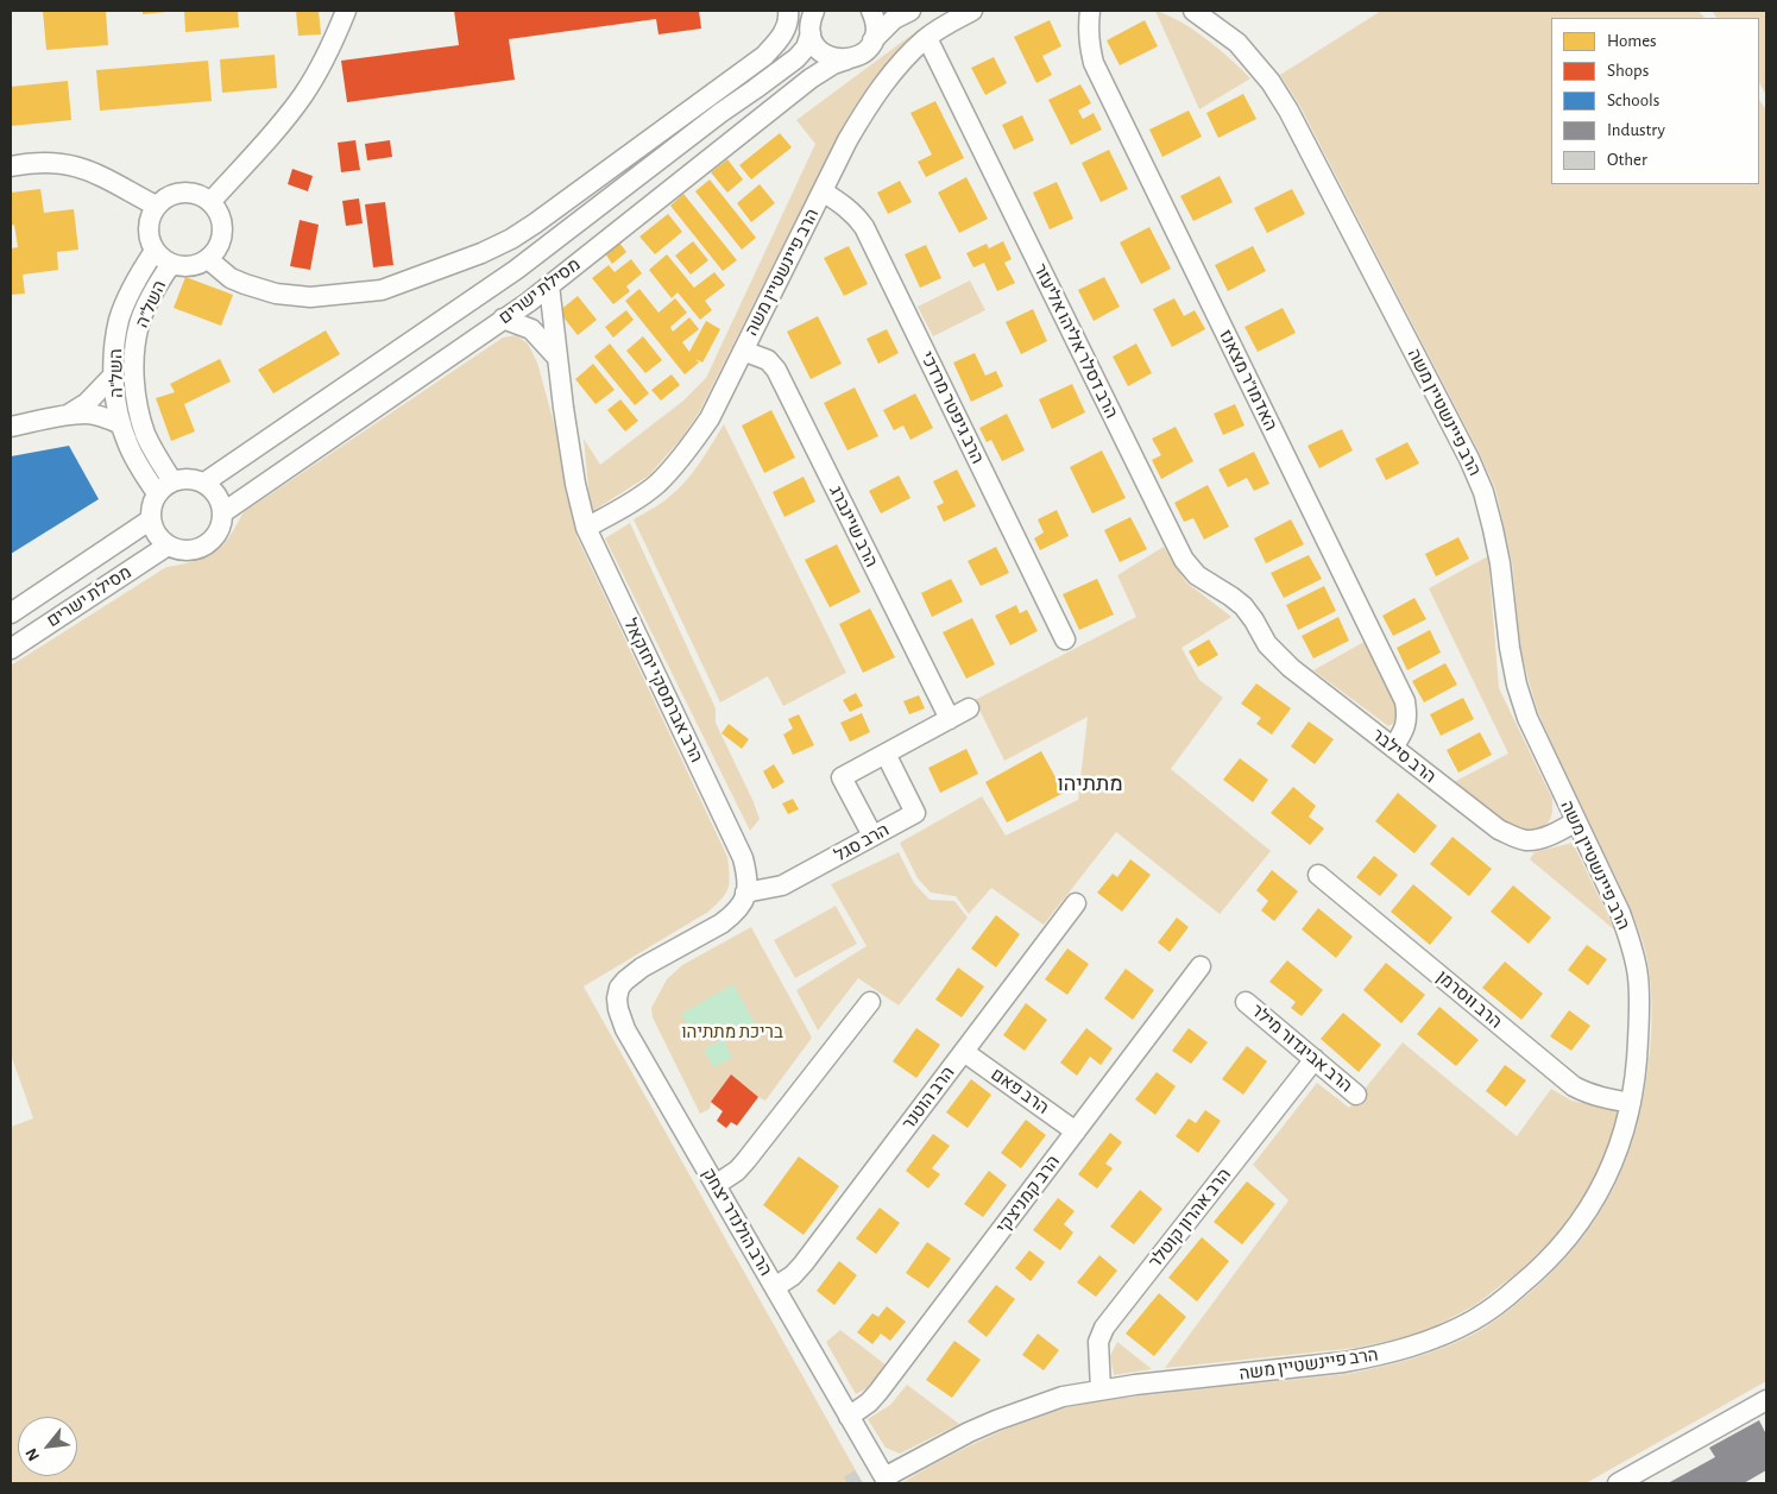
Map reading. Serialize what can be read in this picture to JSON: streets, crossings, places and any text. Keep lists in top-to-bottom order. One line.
{"streets":{"street":["הרב פיינשטיין משה","מסילת ישרים","השל”ה","הרב דסלר אליהו אליעזר","השל\"ה","האדמו\"ר מצאנז","הרב גיפטר מרדכי","הרב שיינברג","הרב אברמסקי יחזקאל","הרב סילבר","הרב סגל","הרב ווסרמן","הרב אביגדור מילר","הרב פאם","הרב הוטנר","הרב קמניצקי","הרב אהרון קוטלר","הרב הולנדר יצחק"]},"crossings":[["הרב פיינשטיין משה","הרב דסלר אליהו אליעזר"],["הרב פיינשטיין משה","הרב גיפטר מרדכי"],["הרב פיינשטיין משה","הרב שיינברג"],["הרב פיינשטיין משה","הרב אברמסקי יחזקאל"],["הרב פיינשטיין משה","הרב סילבר"],["הרב פיינשטיין משה","הרב ווסרמן"],["הרב פיינשטיין משה","הרב אהרון קוטלר"],["הרב פיינשטיין משה","הרב הולנדר יצחק"],["מסילת ישרים","השל”ה"],["מסילת ישרים","השל\"ה"],["מסילת ישרים","הרב אברמסקי יחזקאל"],["השל”ה","השל\"ה"],["הרב דסלר אליהו אליעזר","הרב סילבר"],["האדמו\"ר מצאנז","הרב סילבר"],["הרב אברמסקי יחזקאל","הרב סגל"],["הרב אברמסקי יחזקאל","הרב הולנדר יצחק"],["הרב סגל","הרב הולנדר יצחק"],["הרב אביגדור מילר","הרב אהרון קוטלר"],["הרב פאם","הרב הוטנר"],["הרב פאם","הרב קמניצקי"],["הרב הוטנר","הרב הולנדר יצחק"],["הרב קמניצקי","הרב הולנדר יצחק"]],"districts":["מתתיהו"],"parks":["בריכת מתתיהו"],"legend":["Homes","Shops","Schools","Industry","Other"],"north":"bottom left"}
